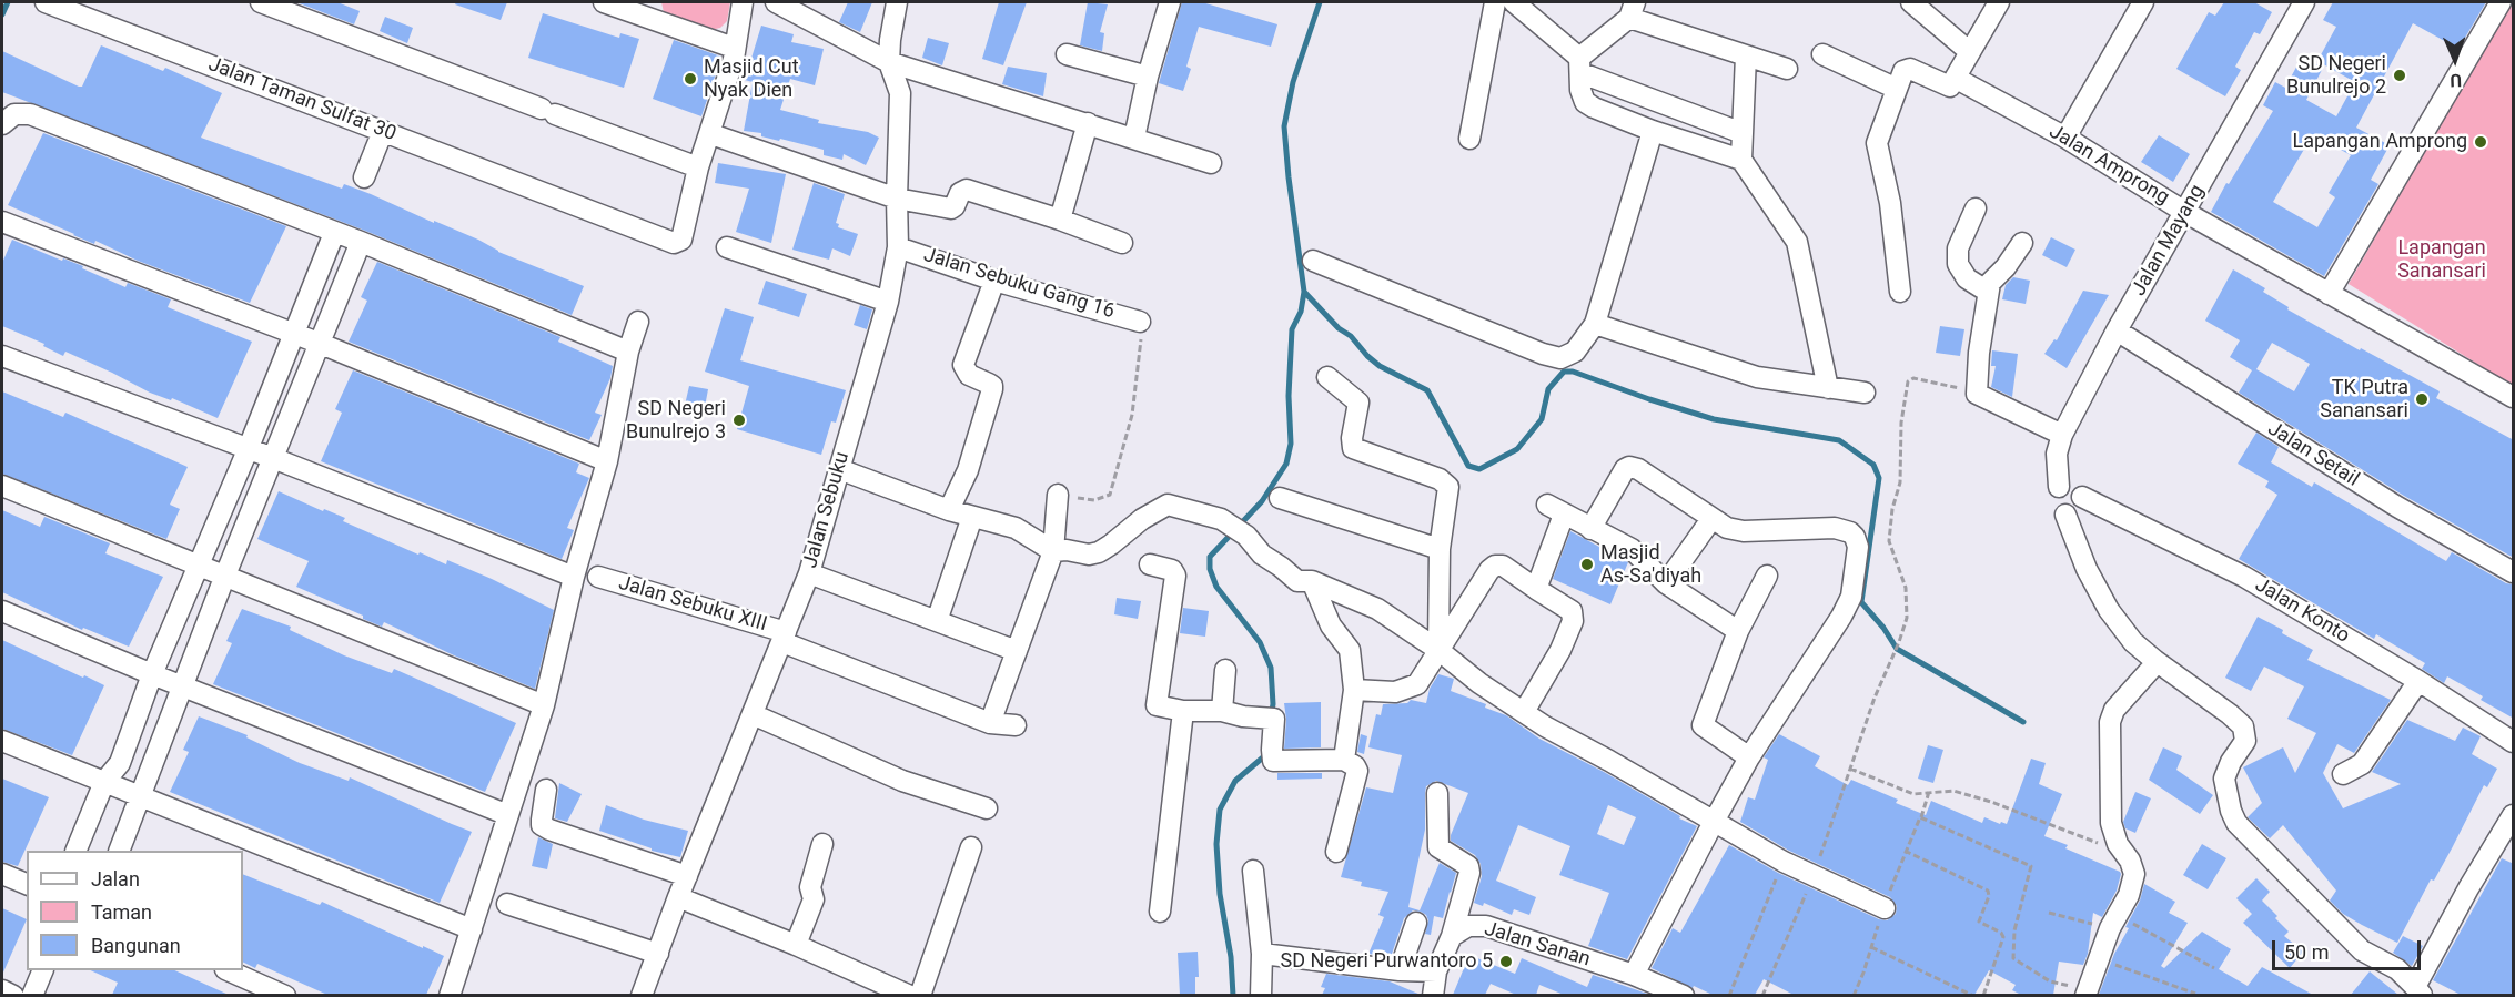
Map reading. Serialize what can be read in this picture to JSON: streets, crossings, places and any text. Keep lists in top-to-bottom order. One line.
{"streets":{"street":["Jalan Taman Sulfat 30","Jalan Amprong","Jalan Mayang","Jalan Sebuku Gang 16","Jalan Setail","Jalan Sebuku","Jalan Sebuku XIII","Jalan Konto","Jalan Sanan"]},"crossings":[["Jalan Amprong","Jalan Mayang"],["Jalan Mayang","Jalan Setail"],["Jalan Mayang","Jalan Konto"],["Jalan Sebuku Gang 16","Jalan Sebuku"],["Jalan Sebuku","Jalan Sebuku XIII"]],"parks":["Lapangan Sanansari"],"places":["SD Negeri Bunulrejo 2","Masjid Cut Nyak Dien","Lapangan Amprong","TK Putra Sanansari","SD Negeri Bunulrejo 3","Masjid As-Sa'diyah","SD Negeri Purwantoro 5"],"legend":["Jalan","Taman","Bangunan"],"scale_bar":"50 m","north":"bottom"}
